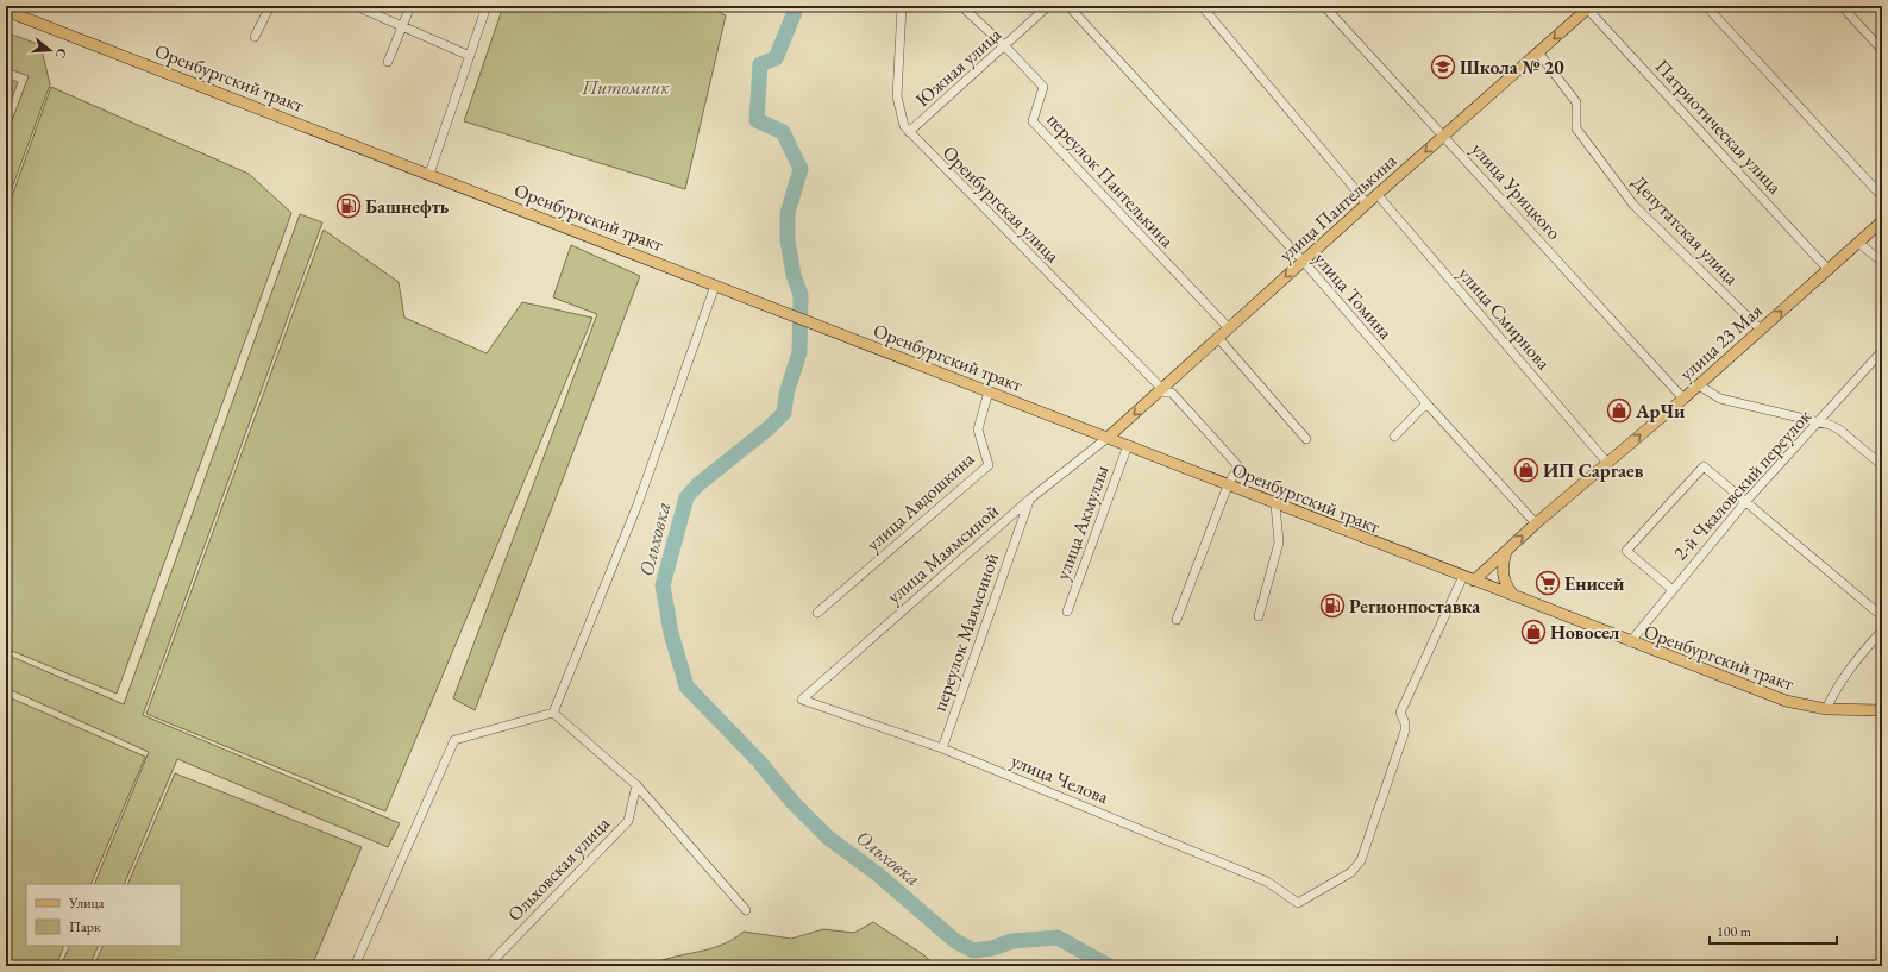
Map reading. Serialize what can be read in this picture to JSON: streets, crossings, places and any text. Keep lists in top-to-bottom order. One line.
{"streets":{"main road":["Оренбургский тракт","улица Пантелькина","улица 23 Мая"],"street":["Южная улица","Патриотическая улица","переулок Пантелькина","улица Урицкого","Оренбургская улица","Депутатская улица","улица Томина","улица Смирнова","2-й Чкаловский переулок","улица Авдошкина","улица Акмуллы","улица Маямсиной","переулок Маямсиной","улица Челова","Ольховская улица"]},"crossings":[["Южная улица","переулок Пантелькина"],["Южная улица","Оренбургская улица"],["Оренбургский тракт","улица Пантелькина"],["Оренбургский тракт","улица 23 Мая"],["Оренбургский тракт","2-й Чкаловский переулок"],["Оренбургский тракт","улица Авдошкина"],["Оренбургский тракт","улица Акмуллы"],["Оренбургский тракт","улица Маямсиной"],["Оренбургский тракт","улица Челова"],["Патриотическая улица","улица Пантелькина"],["Патриотическая улица","улица 23 Мая"],["переулок Пантелькина","улица Пантелькина"],["улица Урицкого","улица Пантелькина"],["улица Урицкого","улица 23 Мая"],["Оренбургская улица","улица Пантелькина"],["улица Пантелькина","Депутатская улица"],["улица Пантелькина","улица Томина"],["улица Пантелькина","улица Смирнова"],["улица Пантелькина","улица Маямсиной"],["Депутатская улица","улица 23 Мая"],["улица Томина","улица 23 Мая"],["улица Смирнова","улица 23 Мая"],["улица Маямсиной","переулок Маямсиной"],["улица Маямсиной","улица Челова"],["переулок Маямсиной","улица Челова"]],"one_way":["улица Пантелькина","улица 23 Мая"],"water":["Ольховка"],"parks":["Питомник"],"places":{"school or university":["Школа № 20"],"fuel station":["Башнефть","Регионпоставка"],"shop":["АрЧи","ИП Саргаев","Новосел"],"supermarket":["Енисей"]},"legend":["Улица","Парк"],"scale_bar":"100 m","north":"right"}
